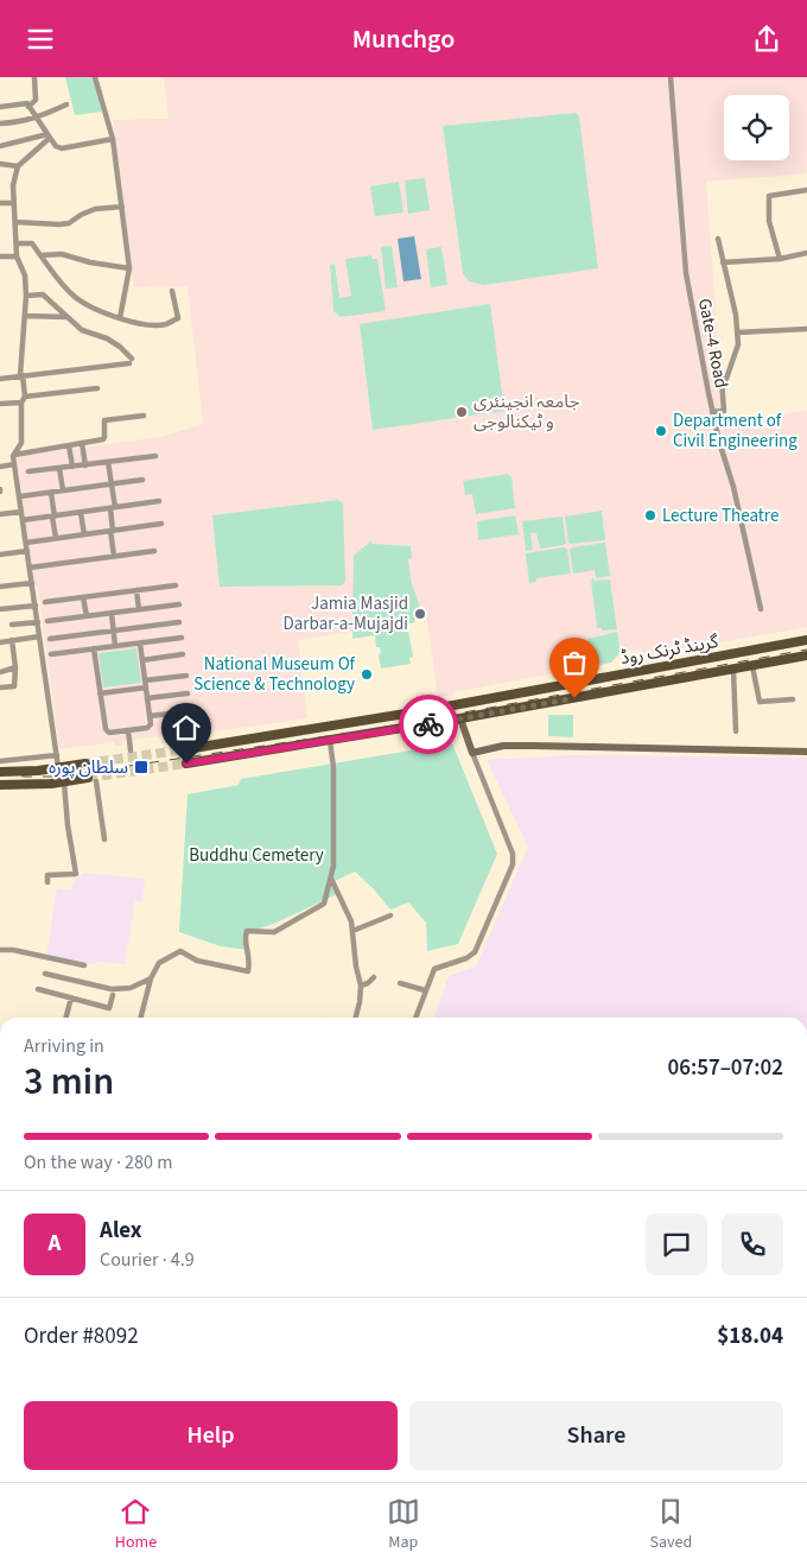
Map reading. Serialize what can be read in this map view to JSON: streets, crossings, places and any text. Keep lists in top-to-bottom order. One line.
{"streets":{"main road":["گرینڈ ٹرنک روڈ"],"street":["Gate-4 Road"]},"parks":["Buddhu Cemetery"],"places":{"other":["جامعہ انجینئری و ٹیکنالوجی","Department of Civil Engineering","Lecture Theatre","Jamia Masjid Darbar-a-Mujajdi","National Museum Of Science & Technology"],"transit":["سلطان پورہ"]},"page":{"header":"Munchgo","heading":["3 min","Arriving in","06:57–07:02"],"panel":["Alex","Courier · 4.9","Order #8092","$18.04"],"bar":"On the way · 280 m","round":"A","buttons":["Help","Share"],"tabs":["Home","Map","Saved"]}}
